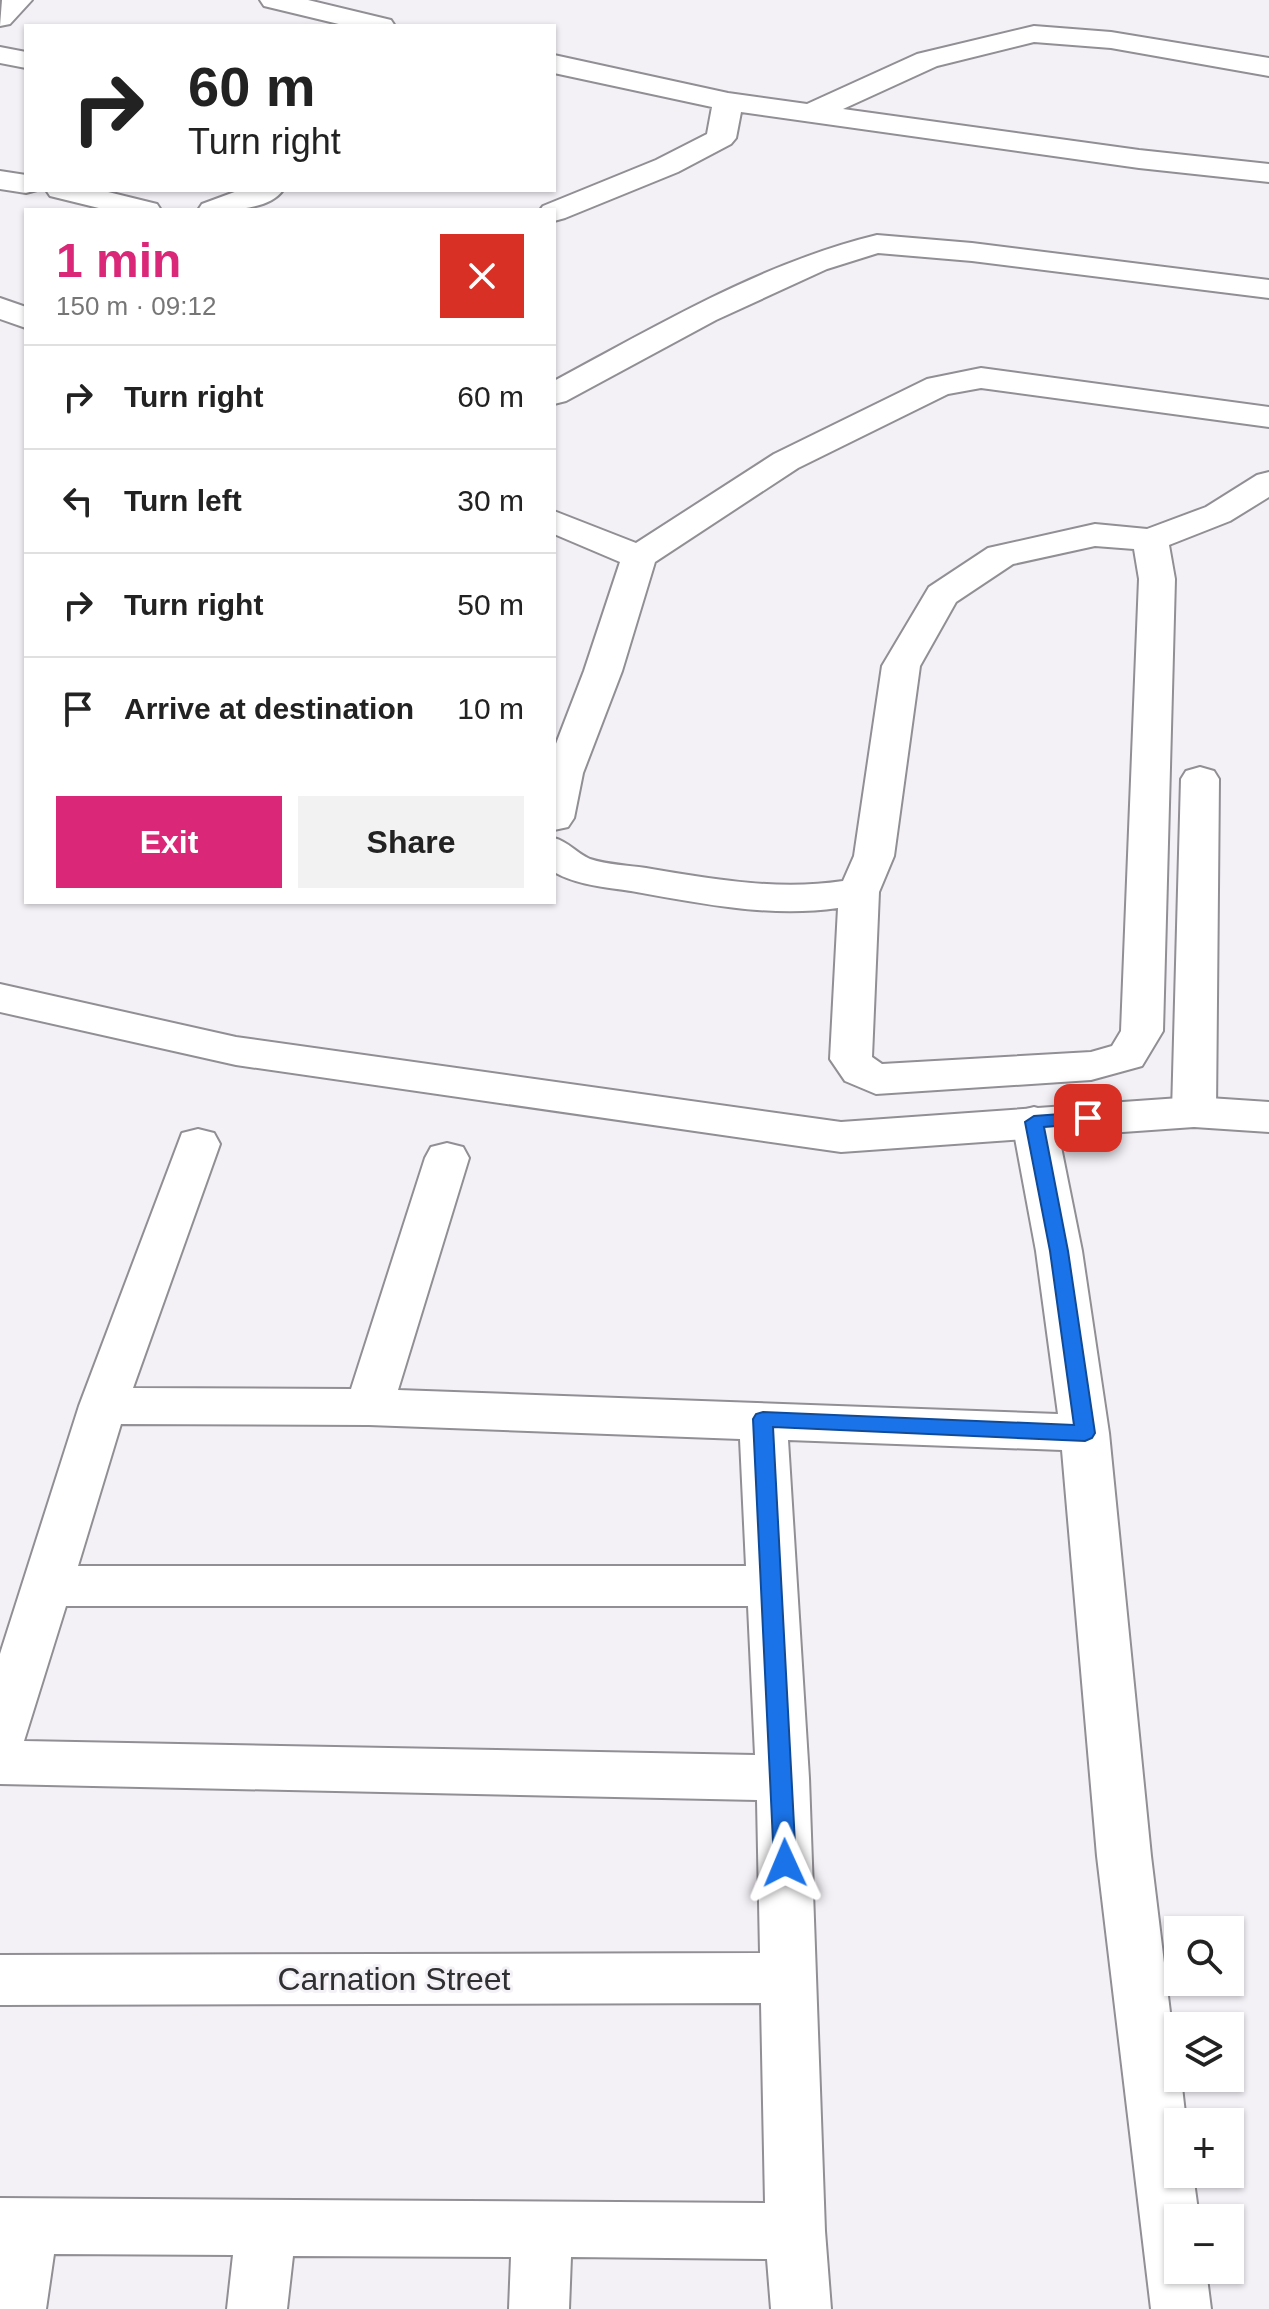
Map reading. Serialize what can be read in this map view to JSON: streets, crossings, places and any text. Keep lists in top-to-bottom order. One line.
{"streets":{"street":["Carnation Street"]},"page":{"turn":["60 m","Turn right"],"heading":["1 min","150 m · 09:12"],"list":[{"name":"Turn right","value":"60 m"},{"name":"Turn left","value":"30 m"},{"name":"Turn right","value":"50 m"},{"name":"Arrive at destination","value":"10 m"}],"buttons":["Exit","Share"],"map_buttons":["+","−"]}}
